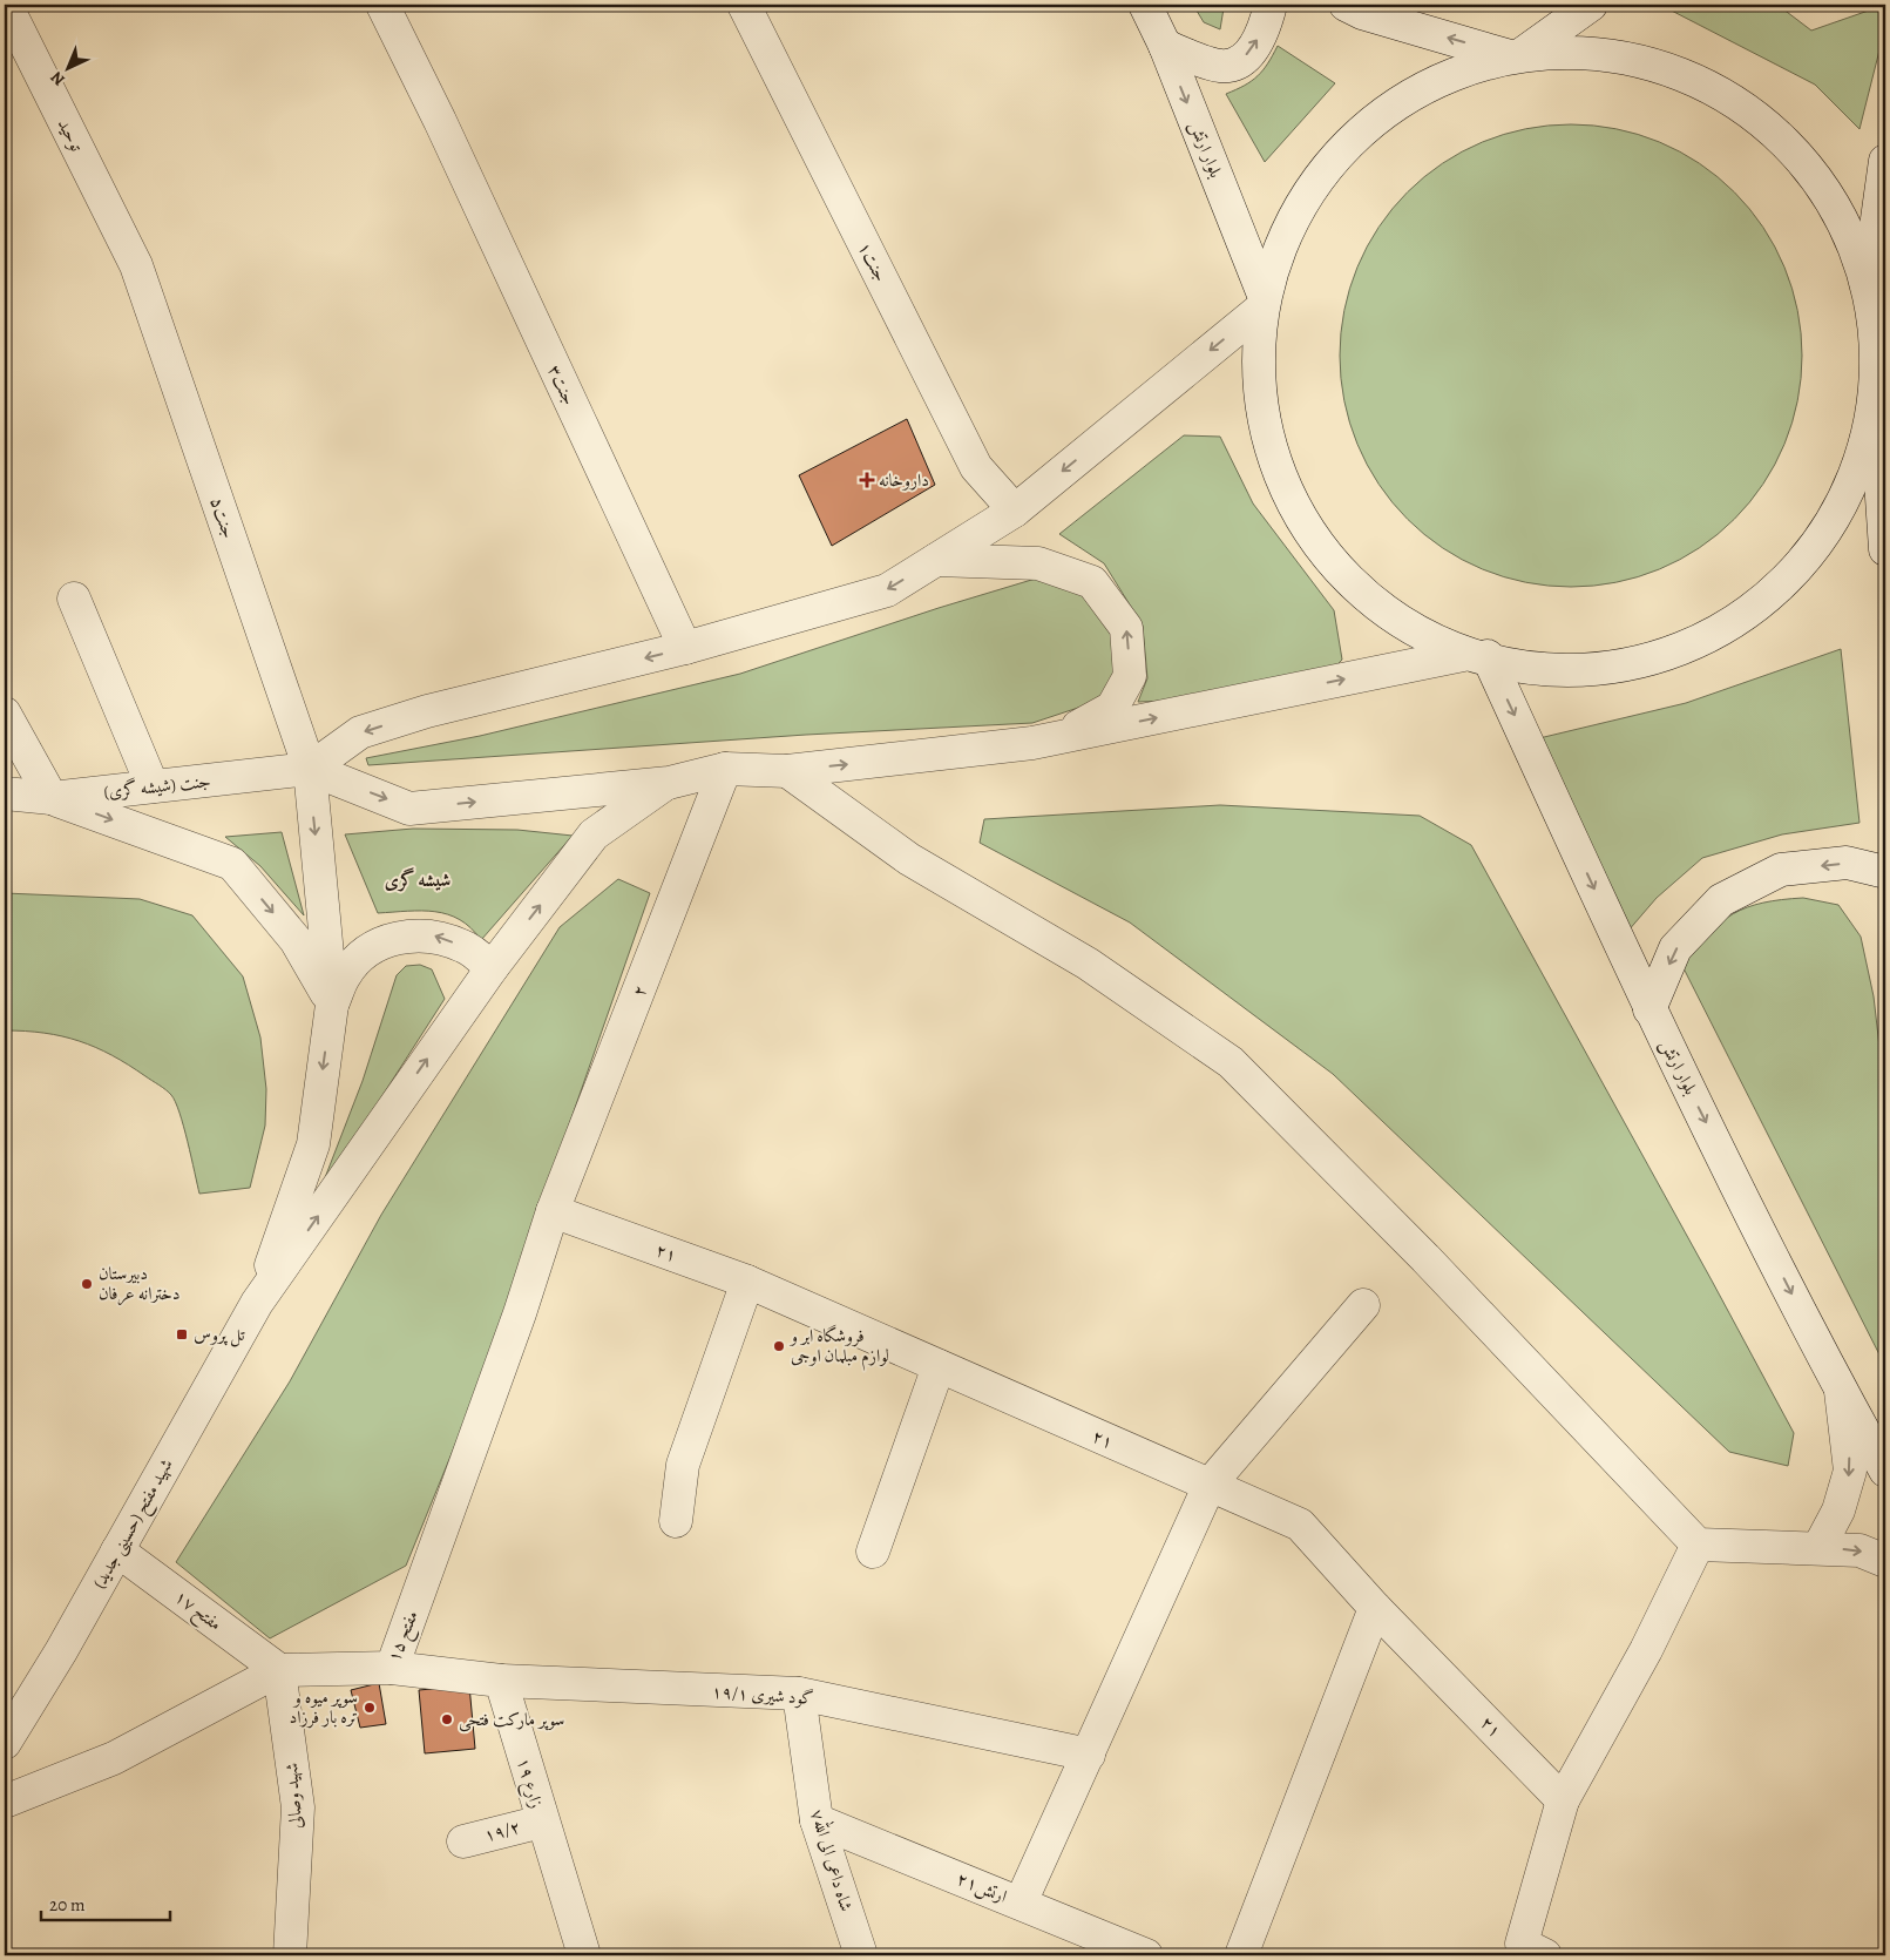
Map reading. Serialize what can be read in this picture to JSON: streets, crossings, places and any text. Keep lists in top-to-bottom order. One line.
{"streets":{"street":["توحید","بلوار ارتش","جنت۱","جنت۳","جنت۵","جنت (شیشه گری)","۲","۲۱","شهید مفتح (حسینی جدید)","مفتح ۱۷","مفتح ۱۵","۱۹/۱ گود شیری","۱۹ زارع","شهید وصالی","۱۹/۲","شاه داعی الی الله۷","ارتش۲۱"]},"crossings":[["توحید","جنت۵"],["جنت۵","جنت (شیشه گری)"],["۲","۲۱"],["۲","مفتح ۱۵"],["۲۱","مفتح ۱۵"],["شهید مفتح (حسینی جدید)","مفتح ۱۷"],["مفتح ۱۷","مفتح ۱۵"],["مفتح ۱۷","شهید وصالی"],["مفتح ۱۵","شهید وصالی"],["۱۹/۱ گود شیری","۱۹ زارع"],["۱۹/۱ گود شیری","شاه داعی الی الله۷"],["۱۹ زارع","۱۹/۲"],["شاه داعی الی الله۷","ارتش۲۱"]],"one_way":["بلوار ارتش"],"districts":["شیشه گری"],"places":{"health":["داروخانه"],"other":["دبیرستان دخترانه عرفان","فروشگاه ابر و لوازم مبلمان اوجی","سوپر میوه و تره بار فرزاد","سوپر مارکت فتحی"],"transit":["تل پروس"]},"scale_bar":"20 m","north":"bottom left"}
